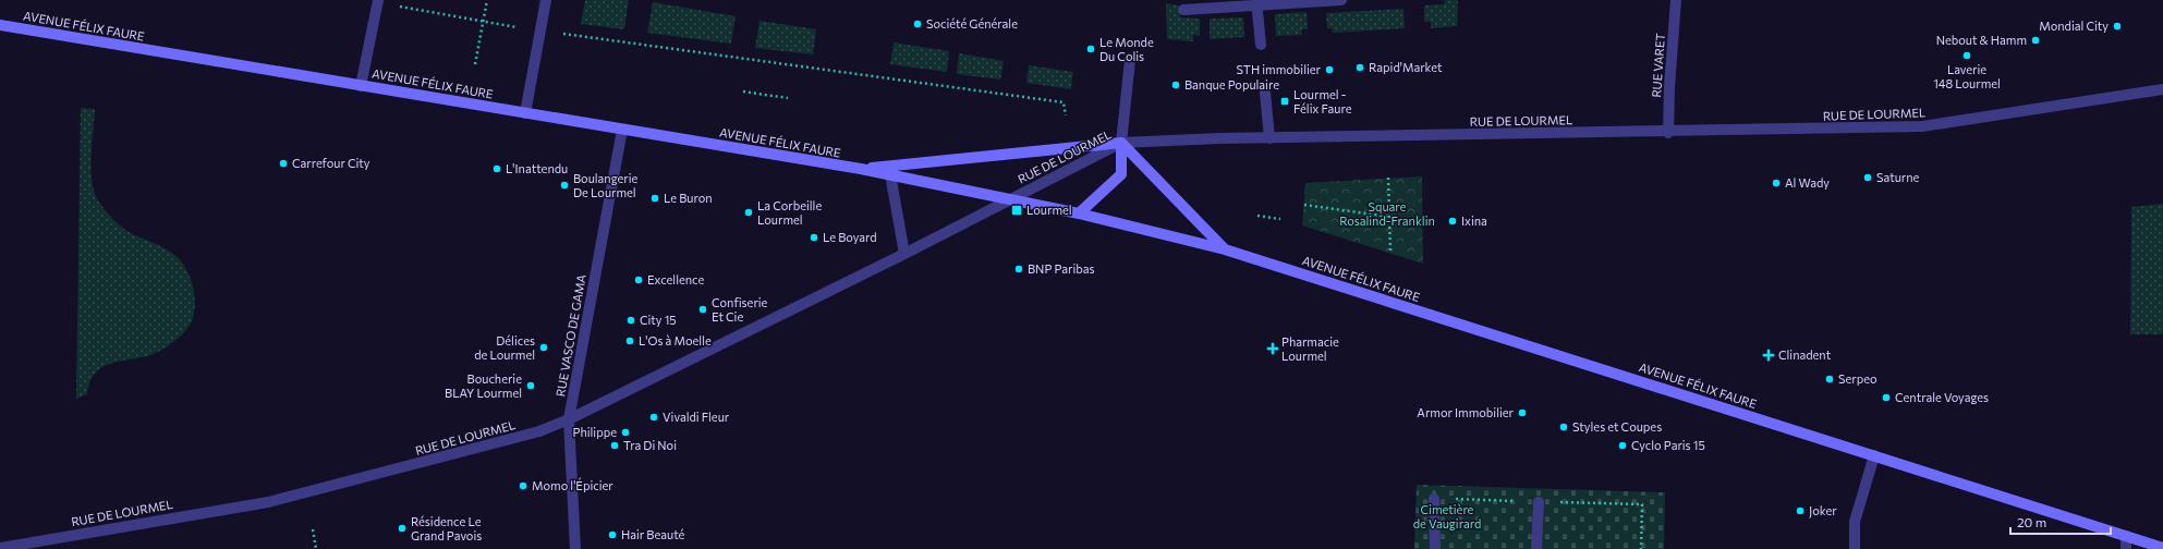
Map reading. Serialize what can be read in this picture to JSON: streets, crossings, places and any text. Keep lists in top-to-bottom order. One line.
{"streets":{"street":["AVENUE FÉLIX FAURE","RUE VARET","RUE DE LOURMEL","RUE VASCO DE GAMA"]},"crossings":[["AVENUE FÉLIX FAURE","RUE DE LOURMEL"],["AVENUE FÉLIX FAURE","RUE VASCO DE GAMA"],["RUE VARET","RUE DE LOURMEL"],["RUE DE LOURMEL","RUE VASCO DE GAMA"]],"parks":["Square Rosalind-Franklin","Cimetière de Vaugirard"],"places":{"other":["Société Générale","Mondial City","Nebout & Hamm","Le Monde Du Colis","Laverie 148 Lourmel","Rapid'Market","STH immobilier","Banque Populaire","Carrefour City","L'Inattendu","Saturne","Al Wady","Boulangerie De Lourmel","Le Buron","La Corbeille Lourmel","Ixina","Le Boyard","BNP Paribas","Excellence","Confiserie Et Cie","City 15","L'Os à Moelle","Délices de Lourmel","Serpeo","Boucherie BLAY Lourmel","Centrale Voyages","Armor Immobilier","Vivaldi Fleur","Styles et Coupes","Philippe","Tra Di Noi","Cyclo Paris 15","Momo l'Épicier","Joker","Résidence Le Grand Pavois","Hair Beauté"],"transit":["Lourmel - Félix Faure","Lourmel"],"health":["Pharmacie Lourmel","Clinadent"]},"scale_bar":"20 m"}
